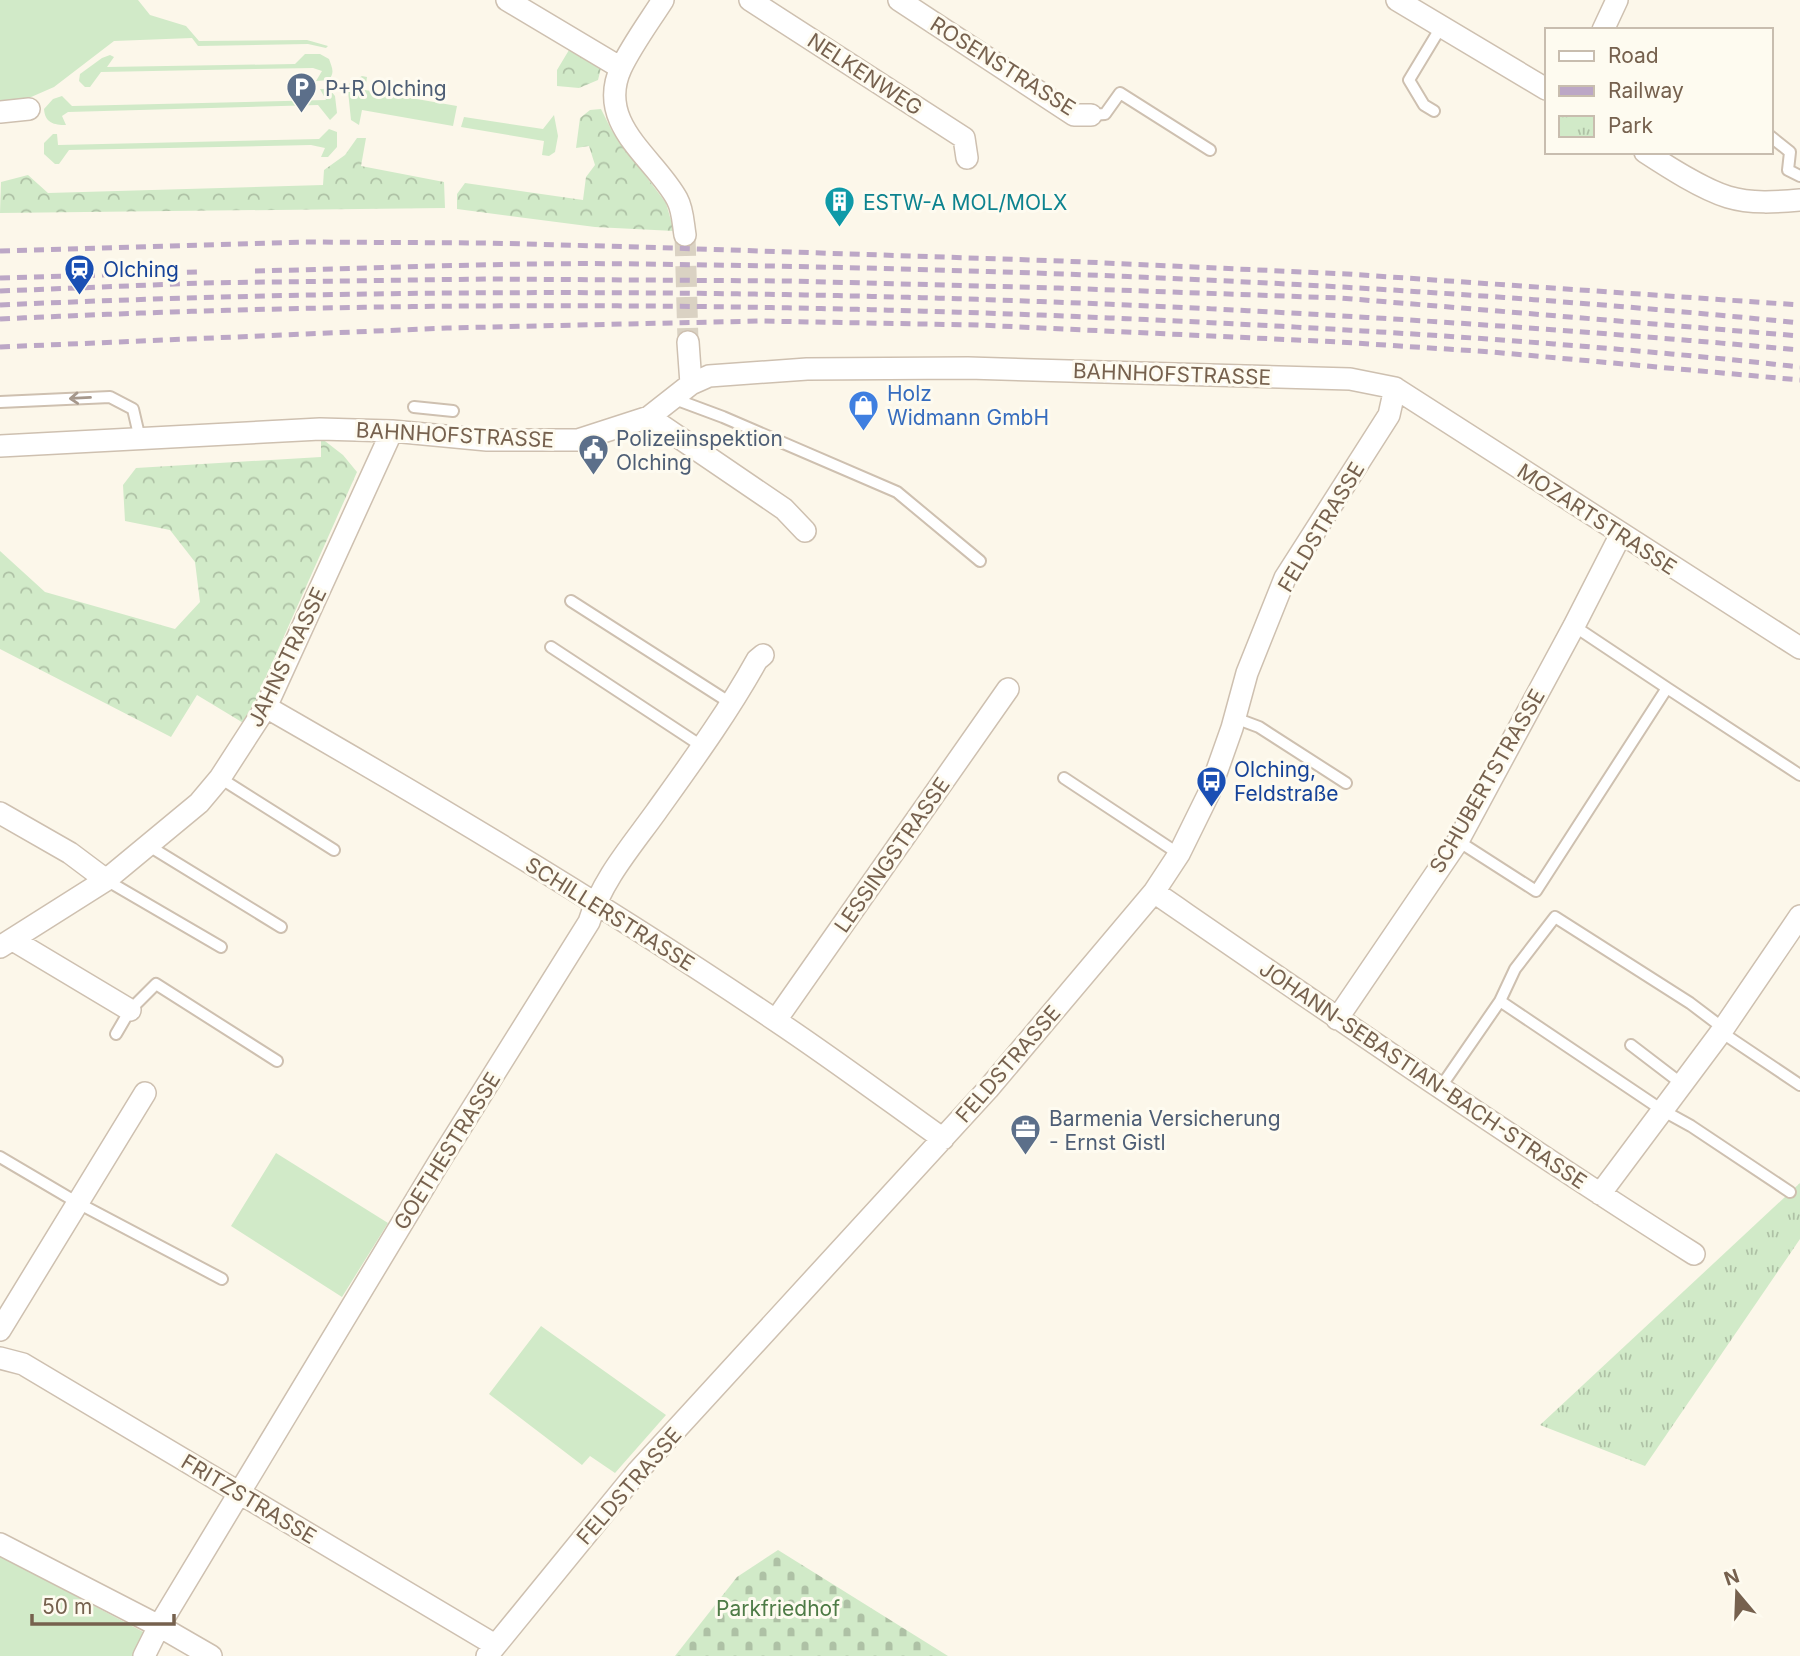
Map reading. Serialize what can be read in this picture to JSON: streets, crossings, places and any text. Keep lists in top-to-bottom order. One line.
{"streets":{"street":["ROSENSTRASSE","NELKENWEG","BAHNHOFSTRASSE","MOZARTSTRASSE","FELDSTRASSE","JAHNSTRASSE","SCHUBERTSTRASSE","LESSINGSTRASSE","SCHILLERSTRASSE","JOHANN-SEBASTIAN-BACH-STRASSE","GOETHESTRASSE","FRITZSTRASSE"]},"crossings":[["BAHNHOFSTRASSE","MOZARTSTRASSE"],["BAHNHOFSTRASSE","FELDSTRASSE"],["BAHNHOFSTRASSE","JAHNSTRASSE"],["MOZARTSTRASSE","FELDSTRASSE"],["MOZARTSTRASSE","SCHUBERTSTRASSE"],["FELDSTRASSE","SCHILLERSTRASSE"],["FELDSTRASSE","JOHANN-SEBASTIAN-BACH-STRASSE"],["FELDSTRASSE","FRITZSTRASSE"],["JAHNSTRASSE","SCHILLERSTRASSE"],["SCHUBERTSTRASSE","JOHANN-SEBASTIAN-BACH-STRASSE"],["LESSINGSTRASSE","SCHILLERSTRASSE"],["SCHILLERSTRASSE","GOETHESTRASSE"],["GOETHESTRASSE","FRITZSTRASSE"]],"parks":["Parkfriedhof"],"places":{"parking":["P+R Olching"],"building":["ESTW-A MOL/MOLX"],"station":["Olching"],"shop":["Holz Widmann GmbH"],"public building":["Polizeiinspektion Olching"],"bus stop":["Olching, Feldstraße"],"office":["Barmenia Versicherung - Ernst Gistl"]},"legend":["Road","Railway","Park"],"scale_bar":"50 m","north":"top"}
